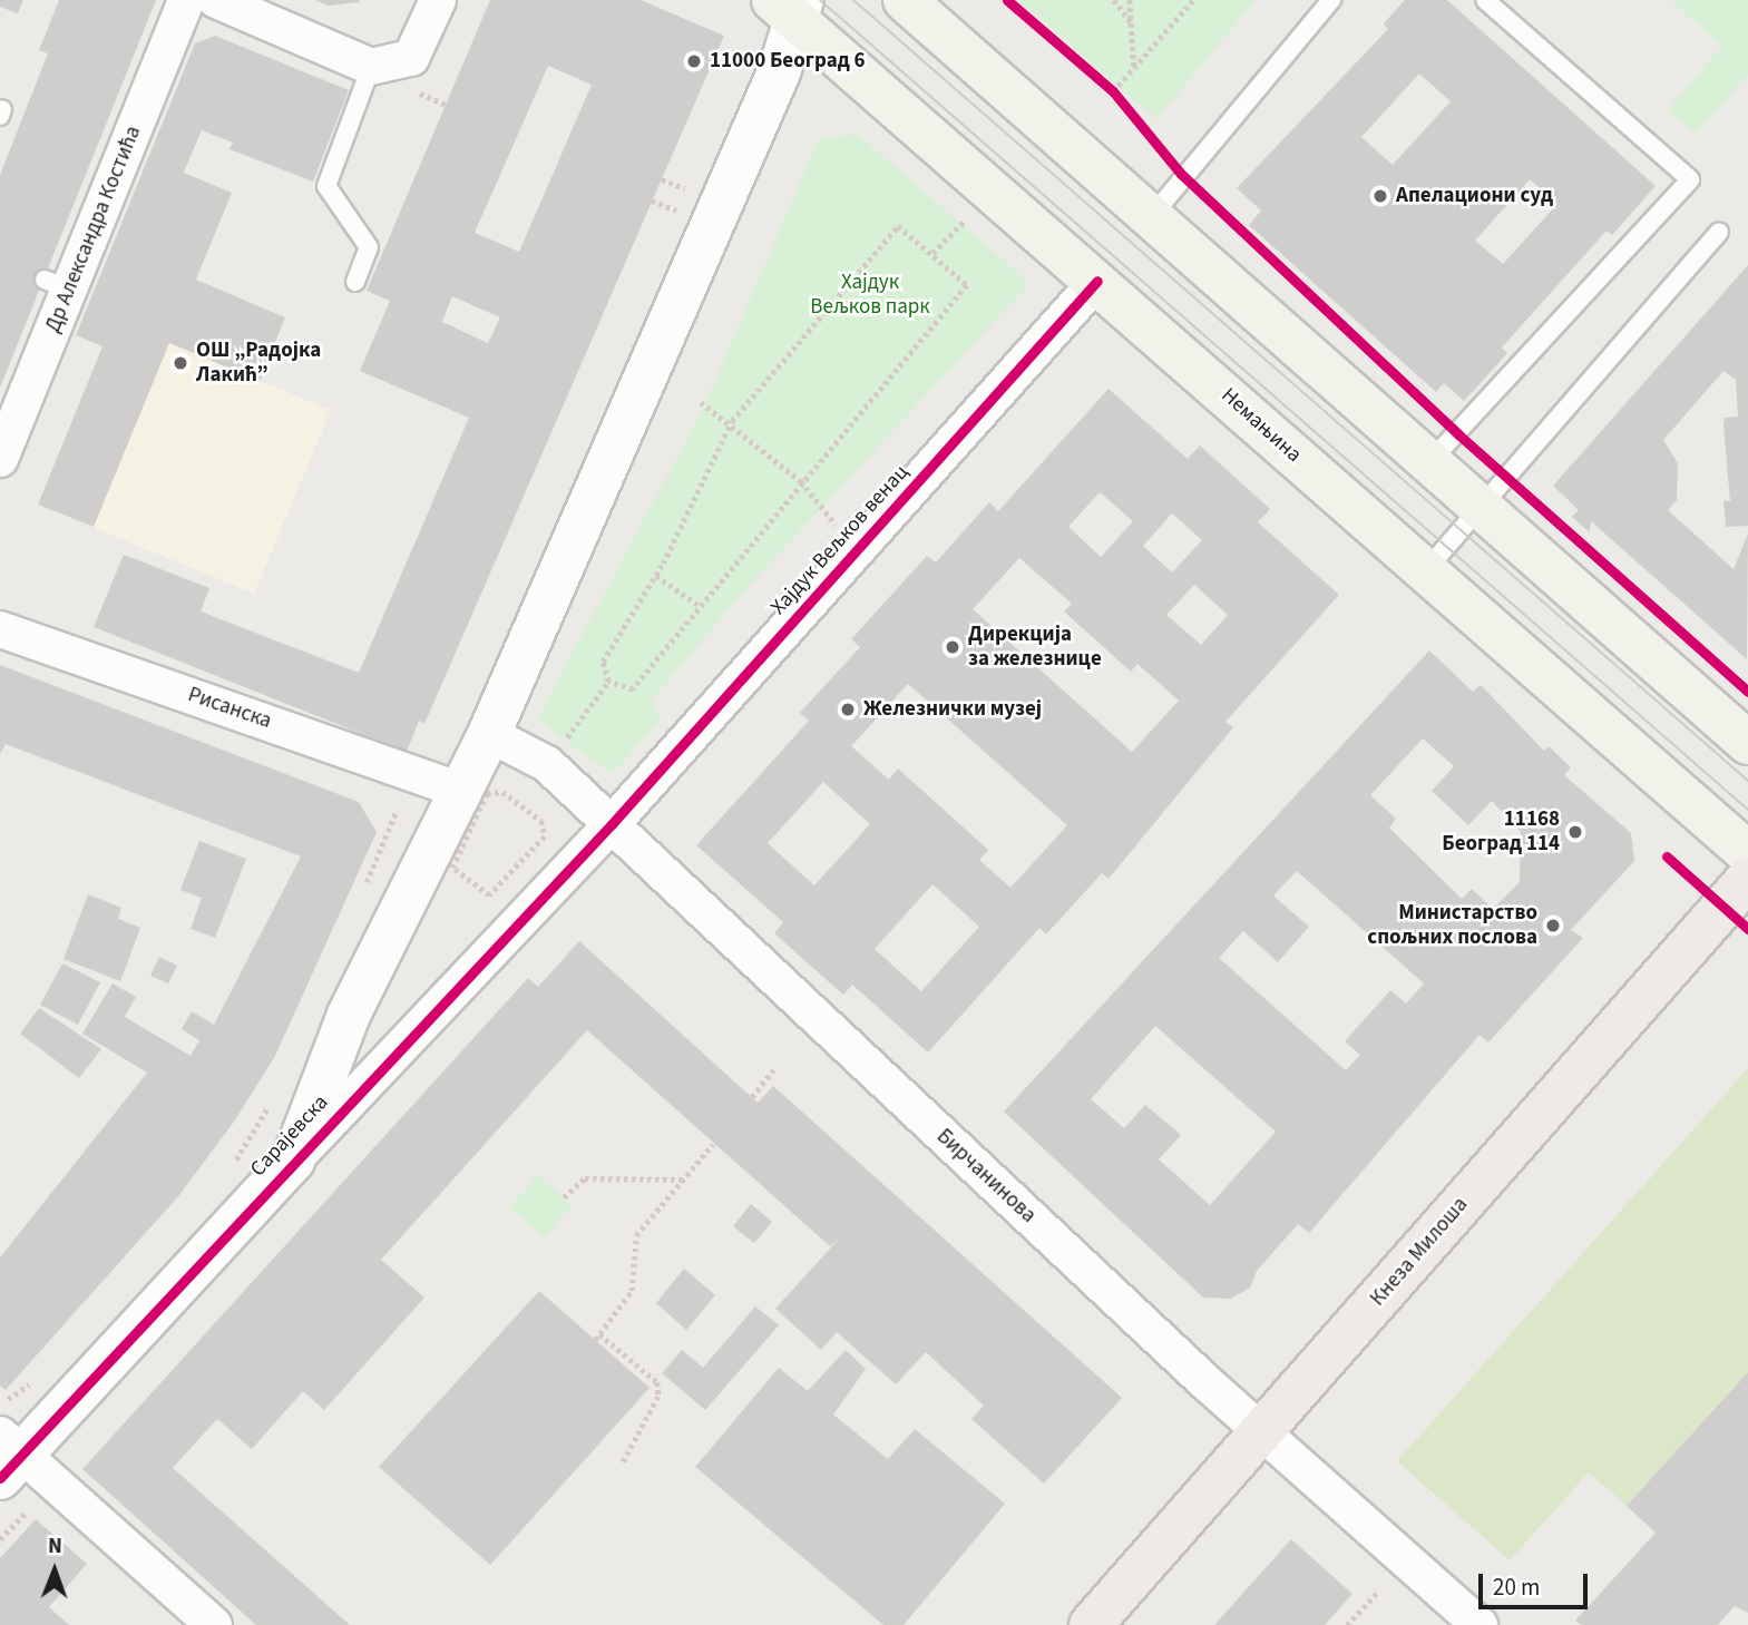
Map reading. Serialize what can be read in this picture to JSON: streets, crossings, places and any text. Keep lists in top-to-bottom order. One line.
{"streets":{"main road":["Немањина","Кнеза Милоша"],"street":["Др Александра Костића","Хајдук Вељков венац","Рисанска","Сарајевска","Бирчанинова"]},"crossings":[["Немањина","Хајдук Вељков венац"],["Хајдук Вељков венац","Сарајевска"],["Хајдук Вељков венац","Бирчанинова"],["Рисанска","Сарајевска"],["Сарајевска","Бирчанинова"],["Бирчанинова","Кнеза Милоша"]],"parks":["Хајдук Вељков парк"],"places":["11000 Београд 6","Апелациони суд","ОШ „Радојка Лакић”","Дирекција за железнице","Железнички музеј","11168 Београд 114","Министарство спољних послова"],"scale_bar":"20 m","north":"top"}
